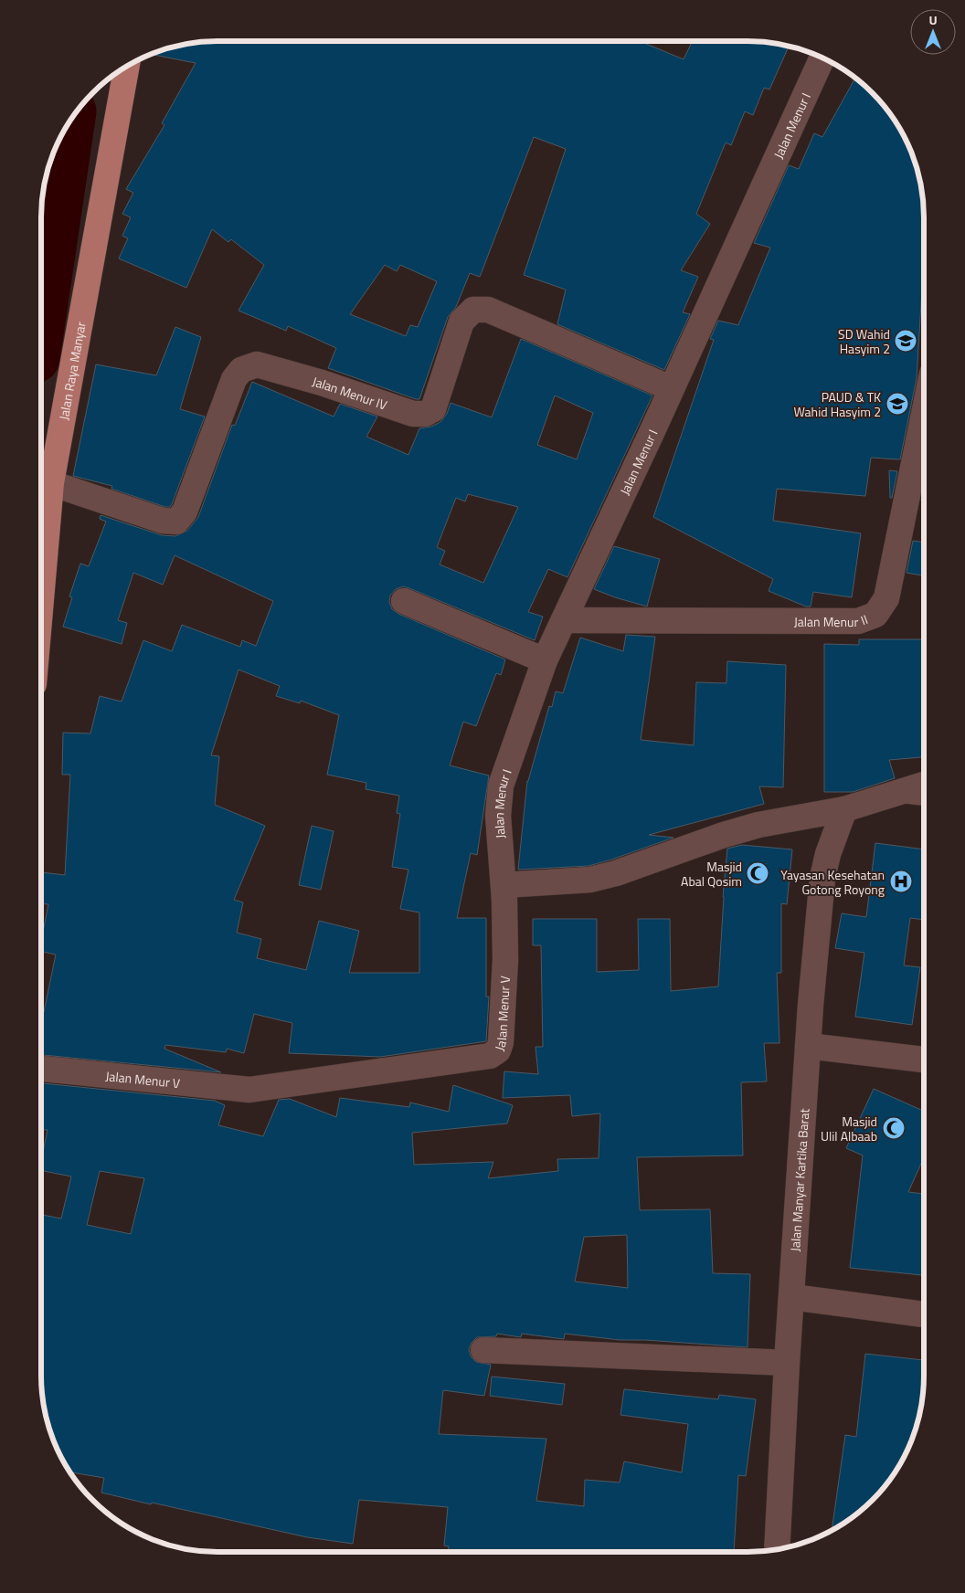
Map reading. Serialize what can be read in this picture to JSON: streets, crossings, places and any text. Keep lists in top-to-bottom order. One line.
{"streets":{"main road":["Jalan Raya Manyar"],"street":["Jalan Menur I","Jalan Menur IV","Jalan Menur II","Jalan Menur V","Jalan Manyar Kartika Barat"]},"crossings":[["Jalan Menur I","Jalan Menur IV"],["Jalan Menur I","Jalan Menur II"],["Jalan Menur I","Jalan Menur V"],["Jalan Raya Manyar","Jalan Menur IV"]],"places":{"school or university":["SD Wahid Hasyim 2","PAUD & TK Wahid Hasyim 2"],"mosque":["Masjid Abal Qosim","Masjid Ulil Albaab"],"hospital":["Yayasan Kesehatan Gotong Royong"]},"north":"top"}
